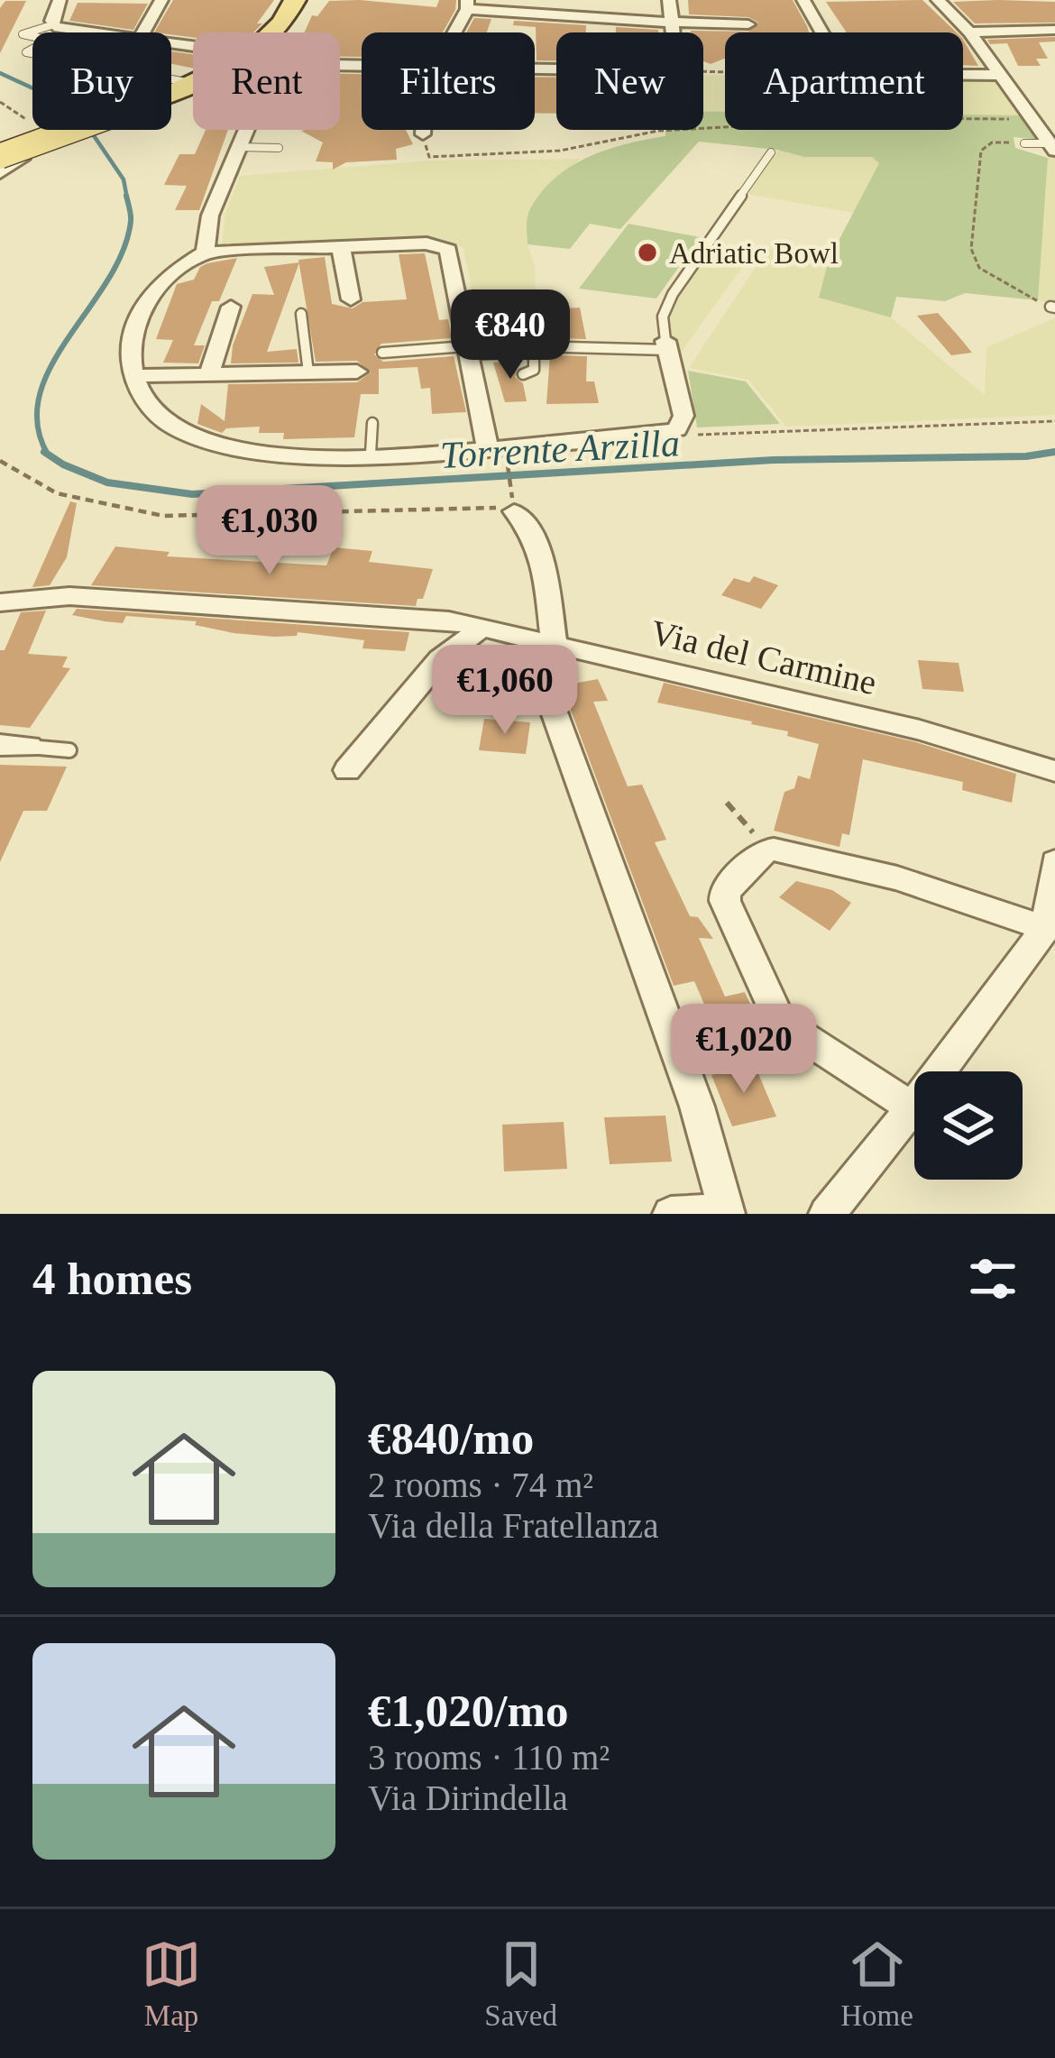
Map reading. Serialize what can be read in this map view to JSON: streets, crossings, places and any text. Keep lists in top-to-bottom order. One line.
{"streets":{"street":["Via del Carmine"]},"water":["Torrente Arzilla"],"places":["Adriatic Bowl"],"page":{"chip":["Buy","Rent","Filters","New","Apartment"],"price":["€840","€1,030","€1,060","€1,020"],"heading":"4 homes","list":[{"name":"€840/mo","note":"2 rooms · 74 m² · Via della Fratellanza"},{"name":"€1,020/mo","note":"3 rooms · 110 m² · Via Dirindella"}],"tabs":["Map","Saved","Home"]}}
